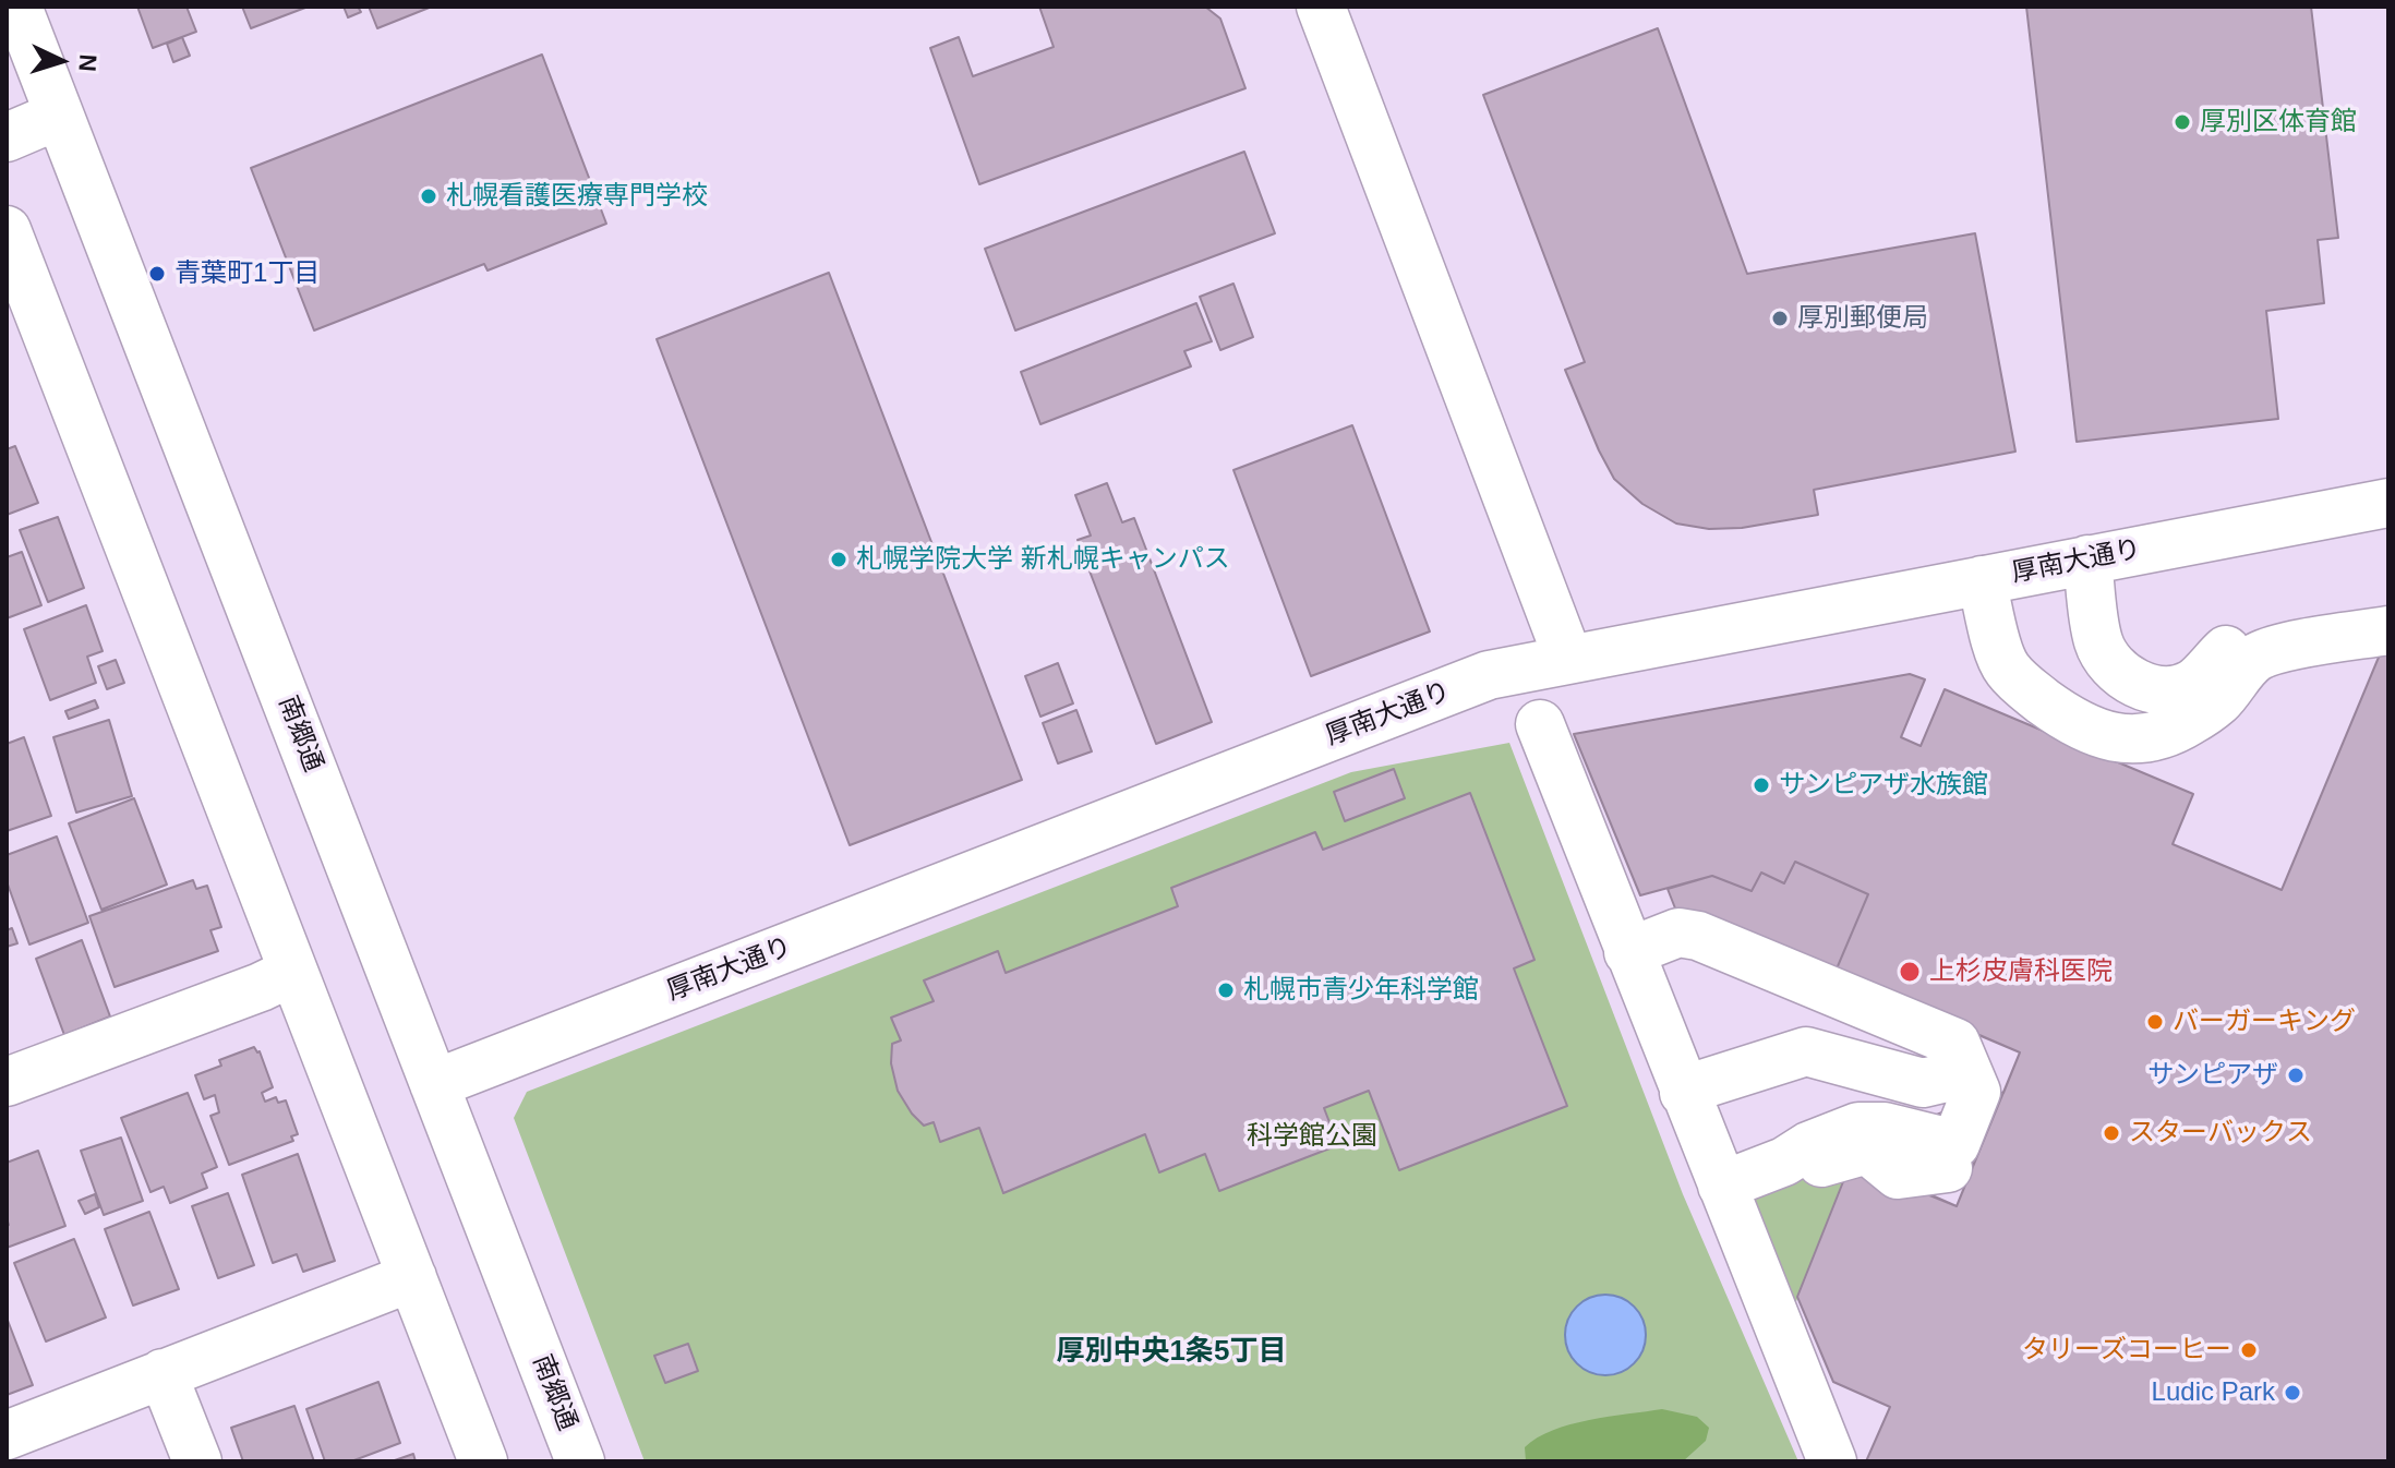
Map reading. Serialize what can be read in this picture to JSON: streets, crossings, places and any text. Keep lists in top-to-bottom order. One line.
{"streets":{"street":["厚南大通り","南郷通"]},"crossings":[["厚南大通り","南郷通"]],"districts":["厚別中央1条5丁目"],"parks":["科学館公園"],"places":["厚別区体育館","札幌看護医療専門学校","青葉町1丁目","厚別郵便局","札幌学院大学 新札幌キャンパス","サンピアザ水族館","上杉皮膚科医院","札幌市青少年科学館","バーガーキング","サンピアザ","スターバックス","タリーズコーヒー","Ludic Park"],"north":"right"}
